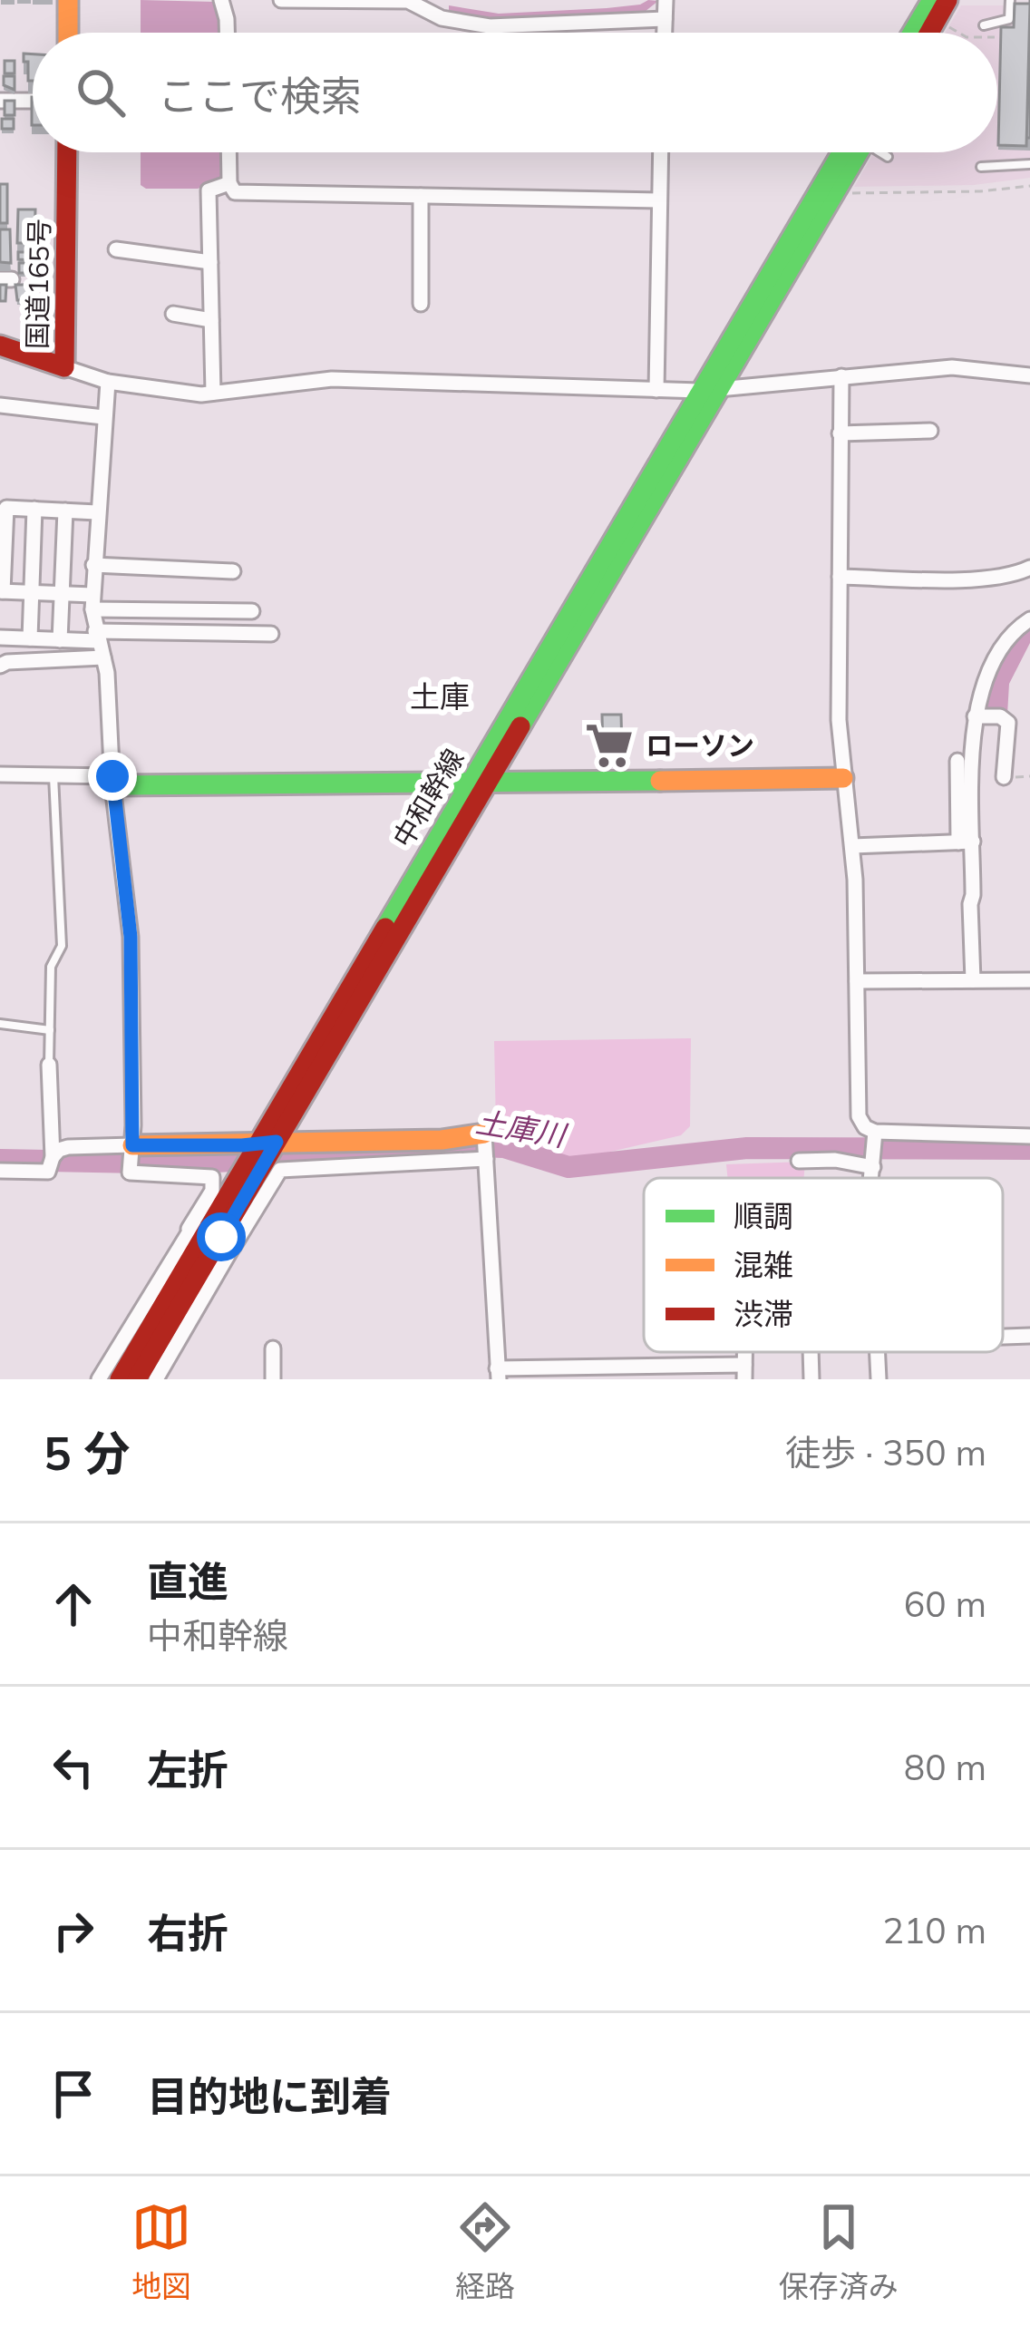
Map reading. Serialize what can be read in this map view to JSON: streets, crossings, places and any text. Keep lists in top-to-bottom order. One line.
{"streets":{"main road":["国道165号","中和幹線"]},"districts":["土庫"],"water":["土庫川"],"places":{"supermarket":["ローソン"]},"legend":["順調","混雑","渋滞"],"page":{"search":"ここで検索","heading":["5 分","徒歩 · 350 m"],"list":[["直進","中和幹線","60 m"],["左折","80 m"],["右折","210 m"],"目的地に到着"],"nav":["地図","経路","保存済み"]}}
